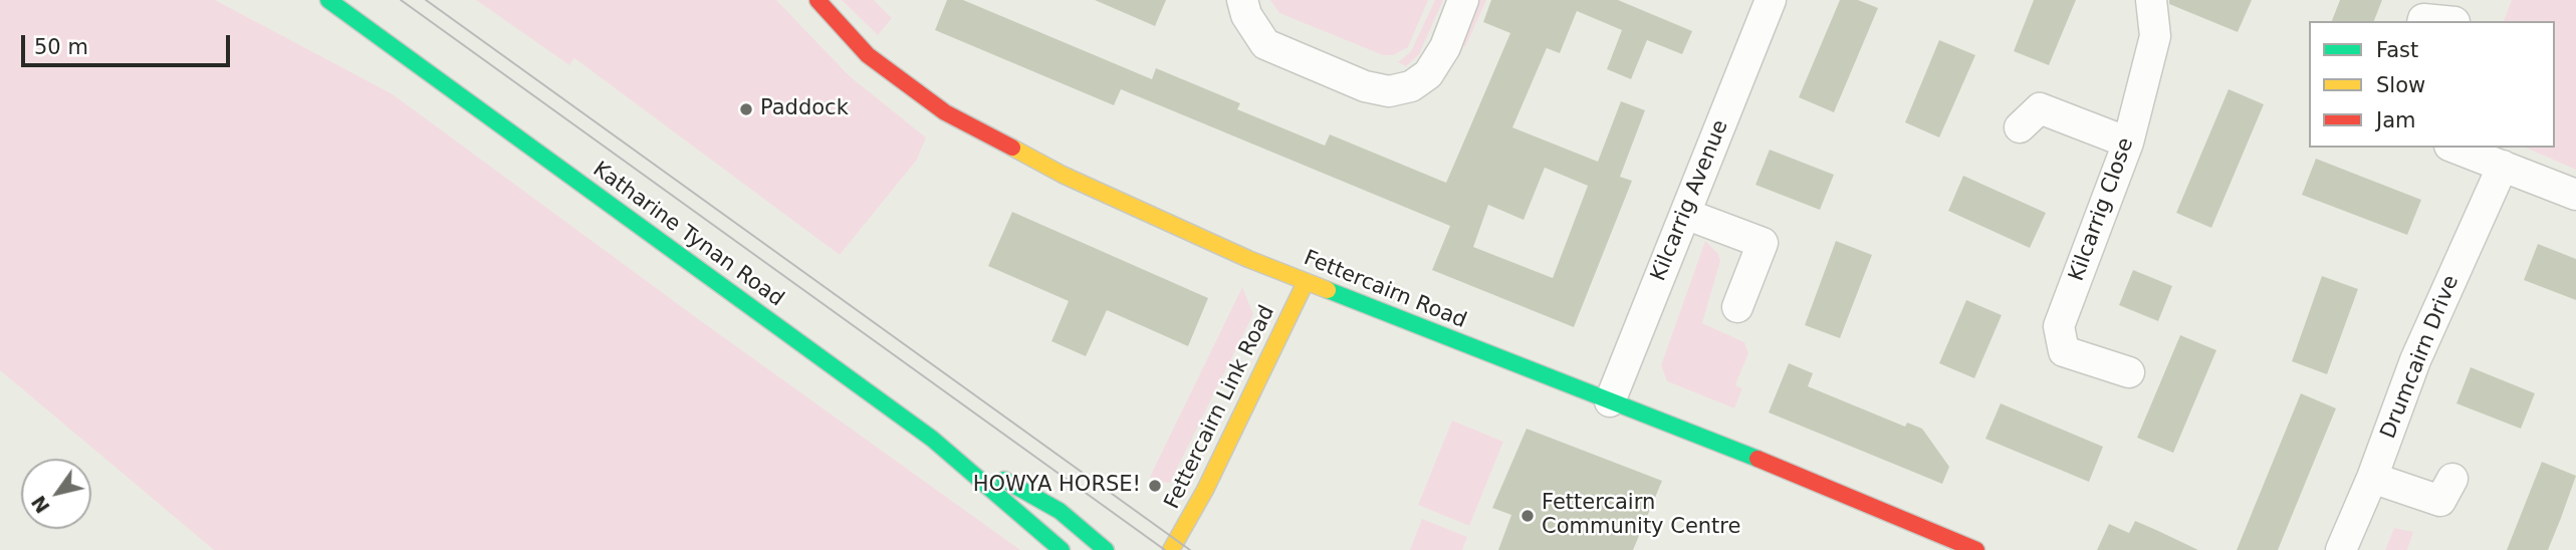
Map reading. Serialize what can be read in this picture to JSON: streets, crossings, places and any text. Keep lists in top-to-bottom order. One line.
{"streets":{"street":["Kilcarrig Avenue","Kilcarrig Close","Katharine Tynan Road","Fettercairn Road","Drumcairn Drive","Fettercairn Link Road"]},"crossings":[["Kilcarrig Avenue","Fettercairn Road"],["Fettercairn Road","Fettercairn Link Road"]],"places":["Paddock","HOWYA HORSE!","Fettercairn Community Centre"],"legend":["Fast","Slow","Jam"],"scale_bar":"50 m","north":"bottom left"}
